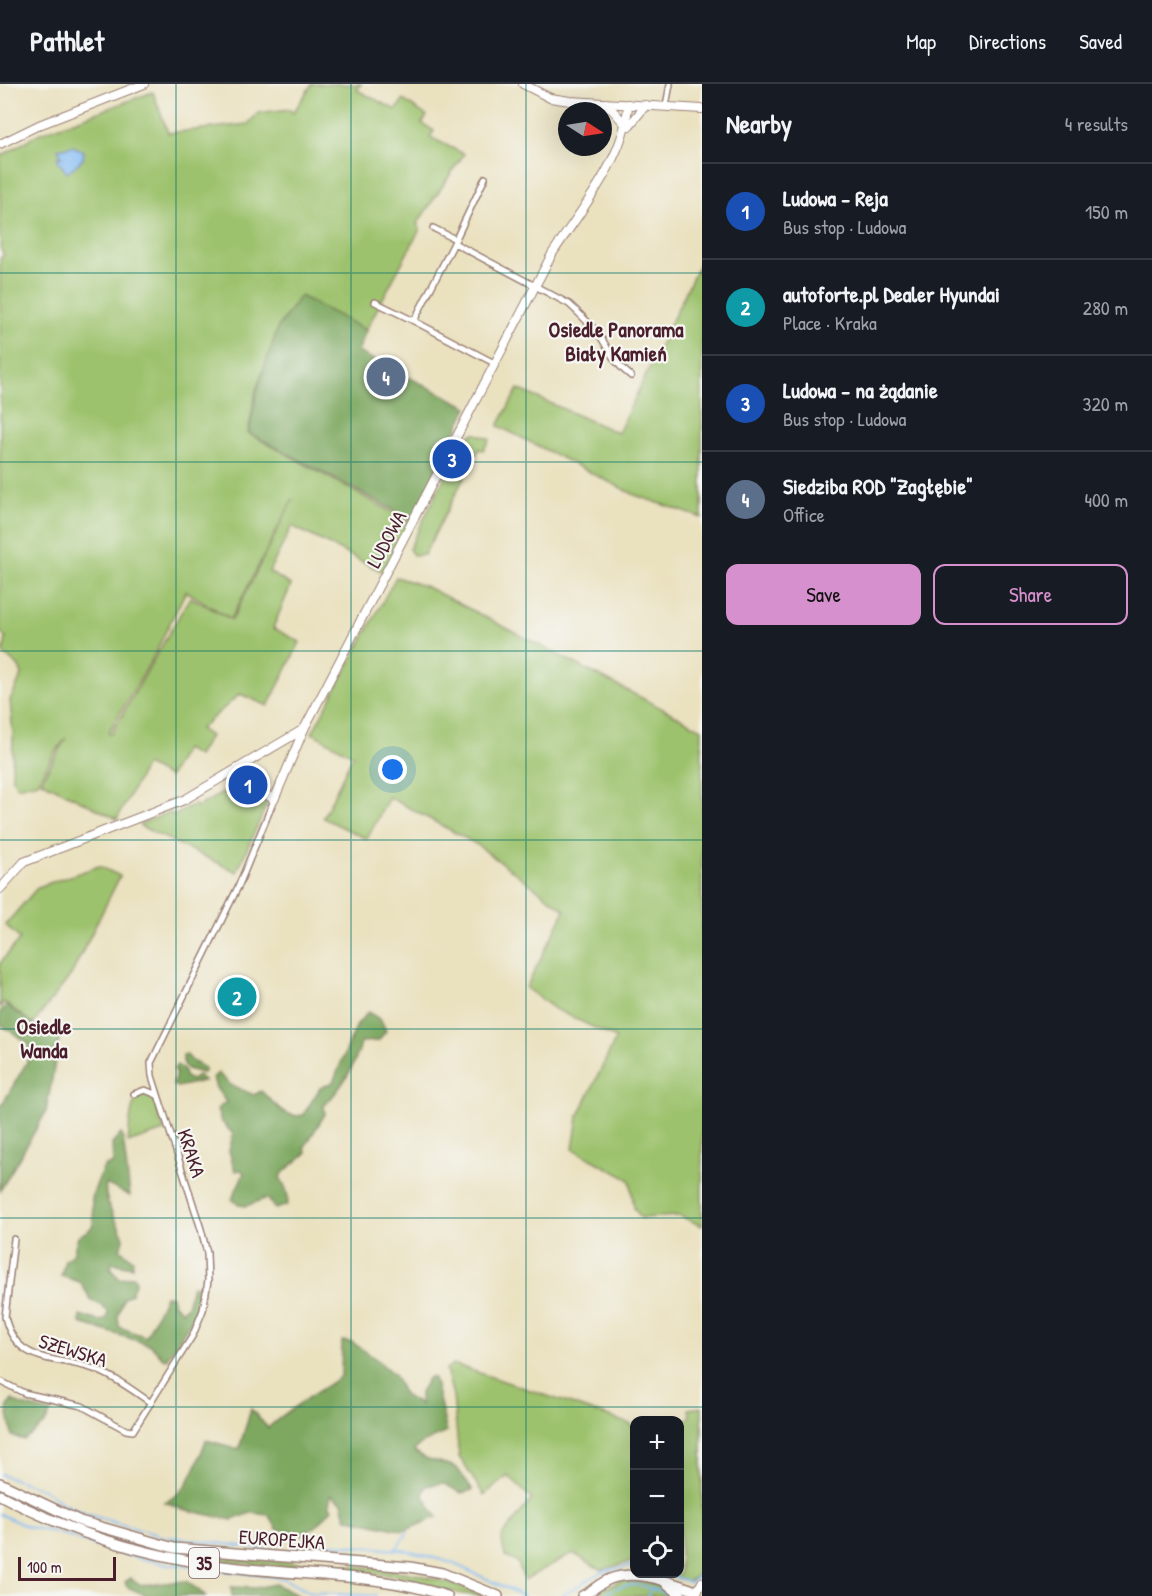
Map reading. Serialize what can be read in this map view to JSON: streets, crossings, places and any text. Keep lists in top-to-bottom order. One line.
{"streets":{"main road":["EUROPEJKA","35"],"street":["LUDOWA","KRAKA","SZEWSKA"]},"crossings":[["LUDOWA","KRAKA"],["KRAKA","SZEWSKA"]],"districts":["Osiedle Panorama Biały Kamień","Osiedle Wanda"],"scale_bar":"100 m","north":"right","page":{"header":"Pathlet","nav":["Map","Directions","Saved"],"heading":["Nearby","4 results"],"list":[{"mark":"1","name":"Ludowa - Reja","note":"Bus stop · Ludowa","value":"150 m"},{"mark":"2","name":"autoforte.pl Dealer Hyundai","note":"Place · Kraka","value":"280 m"},{"mark":"3","name":"Ludowa - na żądanie","note":"Bus stop · Ludowa","value":"320 m"},{"mark":"4","name":"Siedziba ROD \"Zagłębie\"","note":"Office","value":"400 m"}],"pins":["4","3","1","2"],"buttons":["Save","Share"],"map_buttons":["+","−"],"scale":"100 m"}}
